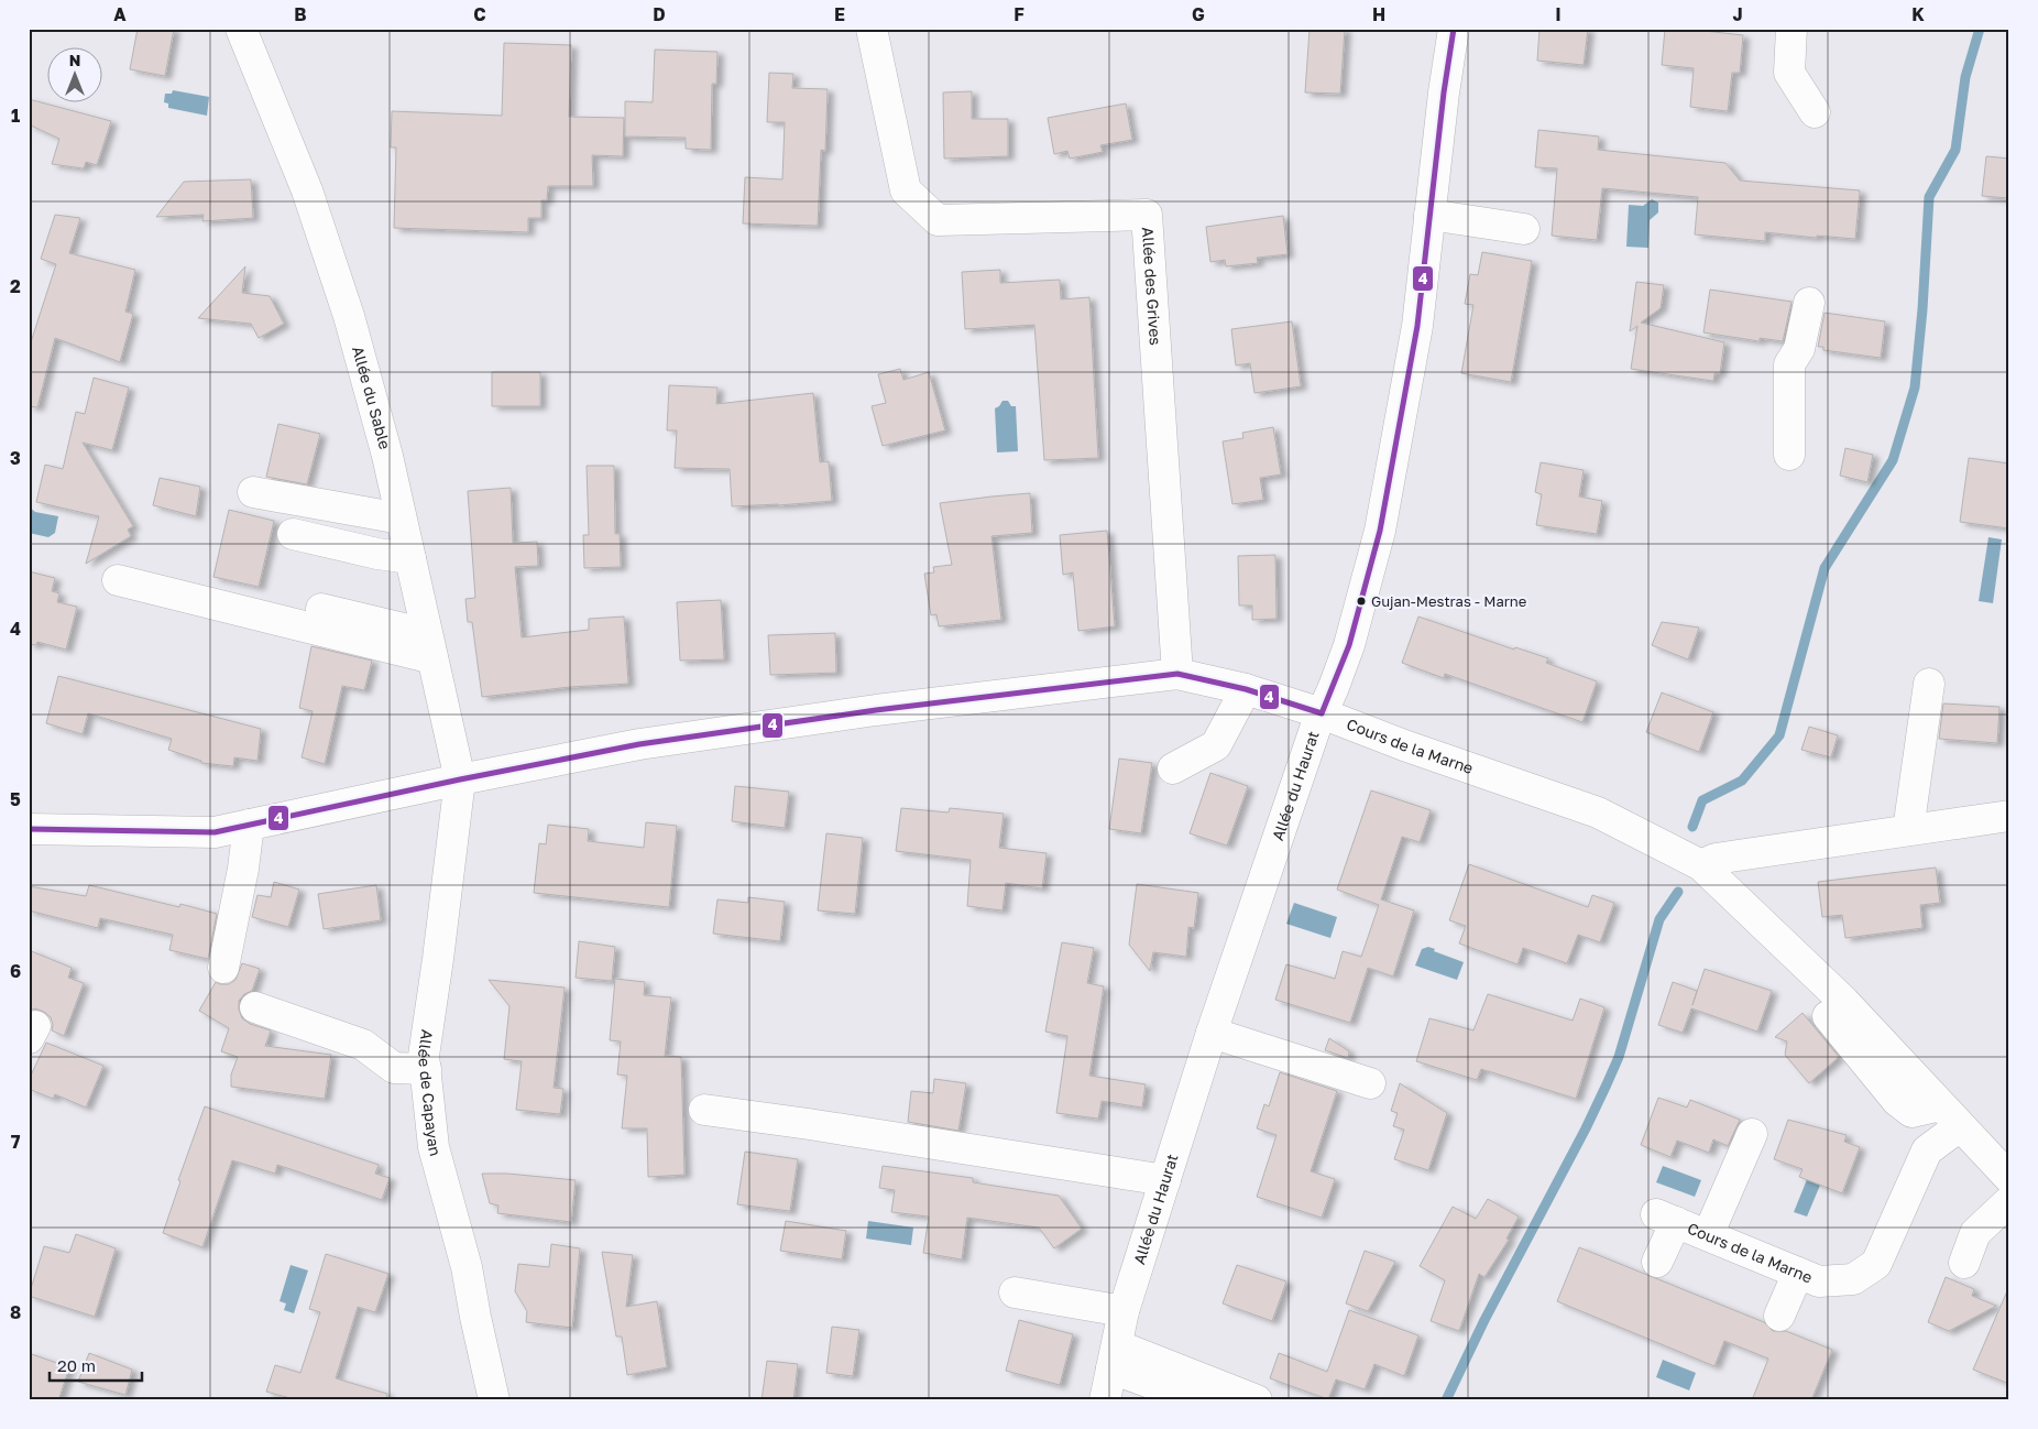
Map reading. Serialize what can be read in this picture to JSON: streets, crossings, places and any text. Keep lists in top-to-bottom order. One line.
{"streets":{"street":["Allée des Grives","Allée du Sable","Cours de la Marne","Allée du Haurat","Allée de Capayan"]},"crossings":[["Allée des Grives","Cours de la Marne"],["Allée du Sable","Cours de la Marne"],["Allée du Sable","Allée de Capayan"],["Cours de la Marne","Allée du Haurat"],["Cours de la Marne","Allée de Capayan"]],"places":["Gujan-Mestras - Marne"],"lines":["transit line 4"],"scale_bar":"20 m","north":"top","grid":{"columns":["A","B","C","D","E","F","G","H","I","J","K"],"rows":["1","2","3","4","5","6","7","8"]}}
